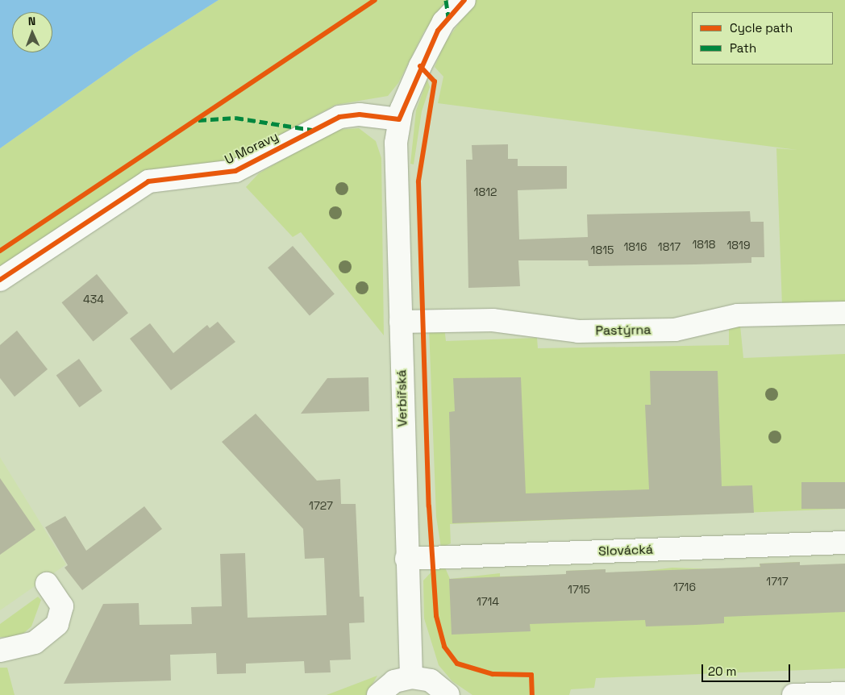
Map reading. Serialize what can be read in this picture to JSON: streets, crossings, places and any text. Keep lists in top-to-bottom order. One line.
{"streets":{"street":["U Moravy","Pastýrna","Verbířská","Slovácká"]},"crossings":[["U Moravy","Verbířská"],["Pastýrna","Verbířská"],["Verbířská","Slovácká"]],"house_numbers":["1812","1818","1819","1816","1817","1815","434","1727","1717","1716","1715","1714"],"legend":["Cycle path","Path"],"scale_bar":"20 m","north":"top"}
